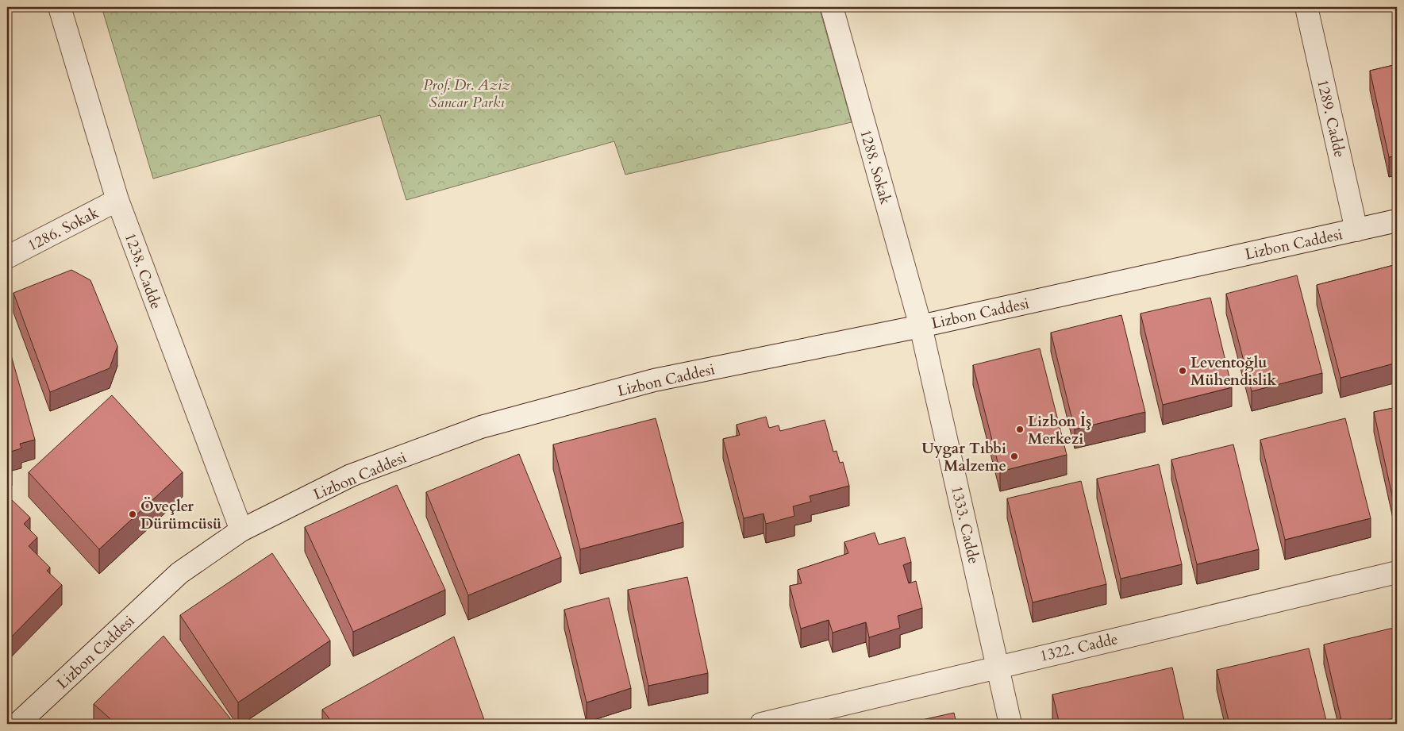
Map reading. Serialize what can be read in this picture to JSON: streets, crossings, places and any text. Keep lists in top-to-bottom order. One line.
{"streets":{"street":["1289. Cadde","1288. Sokak","1286. Sokak","Lizbon Caddesi","1238. Cadde","1333. Cadde","1322. Cadde"]},"crossings":[["1289. Cadde","Lizbon Caddesi"],["1288. Sokak","Lizbon Caddesi"],["1288. Sokak","1333. Cadde"],["1286. Sokak","1238. Cadde"],["Lizbon Caddesi","1238. Cadde"],["Lizbon Caddesi","1333. Cadde"],["1333. Cadde","1322. Cadde"]],"parks":["Prof. Dr. Aziz Sancar Parkı"],"places":["Leventoğlu Mühendislik","Lizbon İş Merkezi","Uygar Tıbbi Malzeme","Öveçler Dürümcüsü"]}
